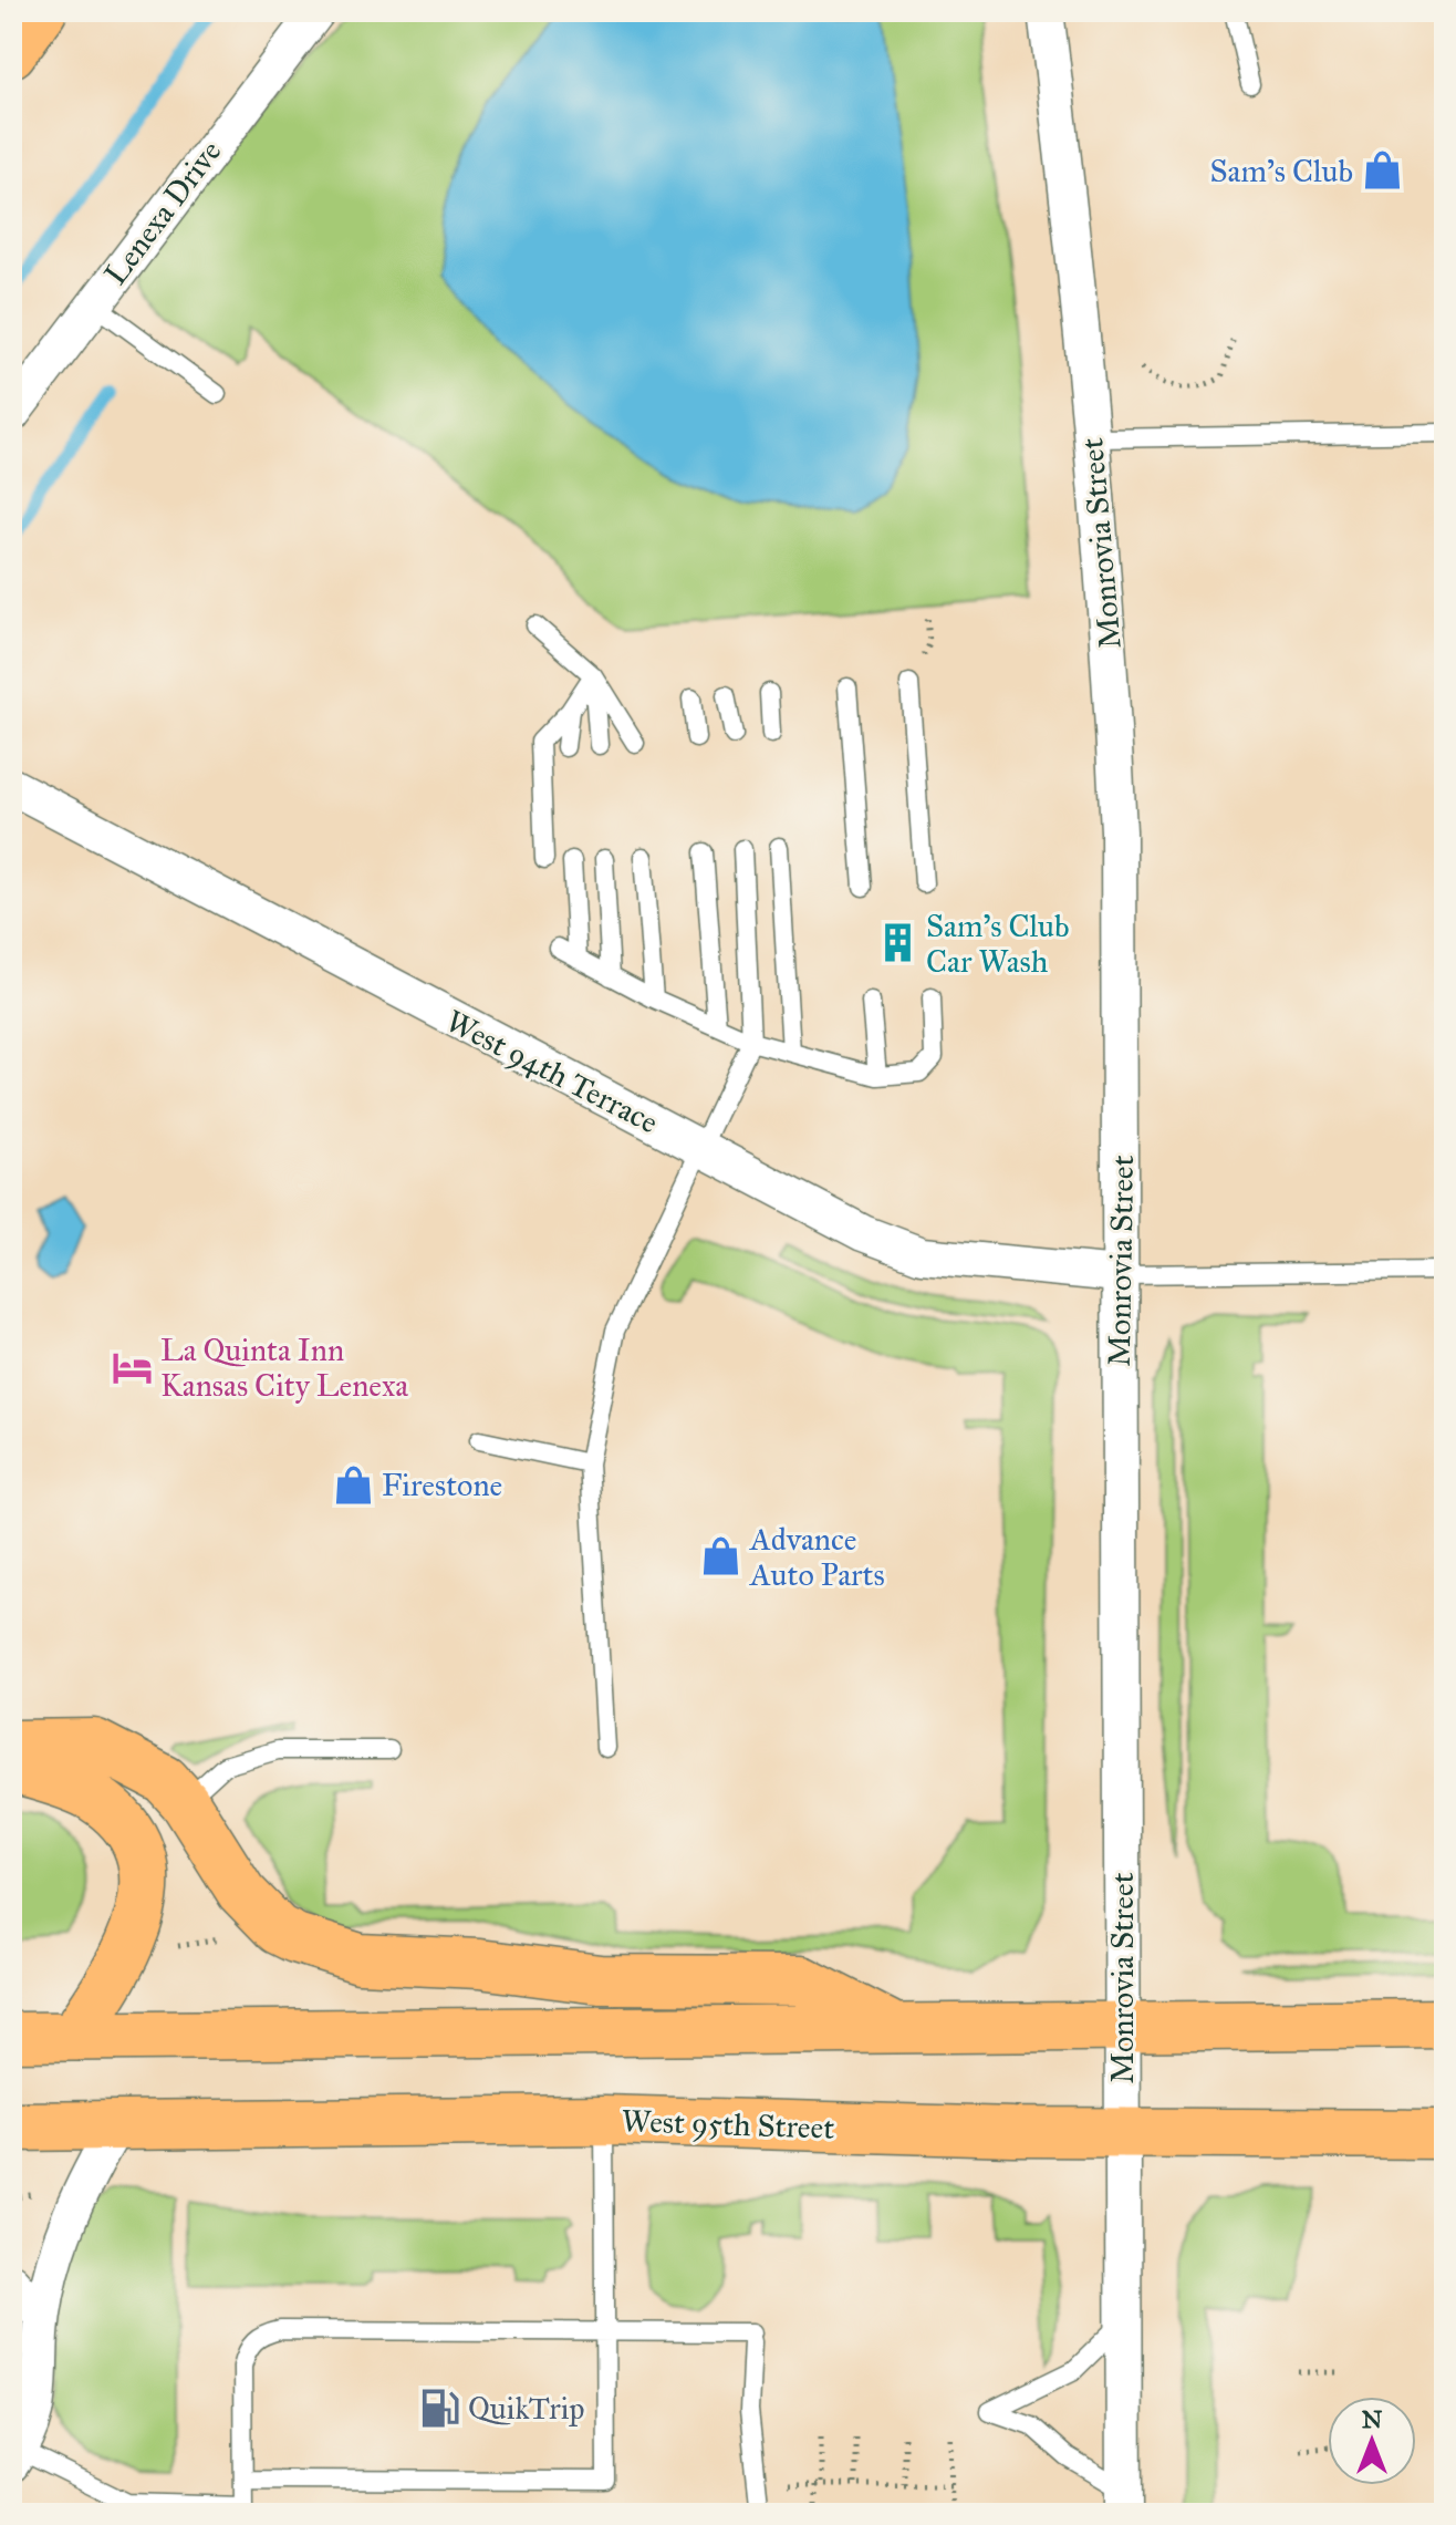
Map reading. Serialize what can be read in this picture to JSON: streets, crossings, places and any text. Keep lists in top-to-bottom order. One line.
{"streets":{"main road":["West 95th Street"],"street":["Lenexa Drive","Monrovia Street","West 94th Terrace"]},"crossings":[["Monrovia Street","West 94th Terrace"],["Monrovia Street","West 95th Street"]],"places":{"shop":["Sam's Club","Firestone","Advance Auto Parts"],"building":["Sam's Club Car Wash"],"hotel":["La Quinta Inn Kansas City Lenexa"],"fuel station":["QuikTrip"]},"north":"top"}
